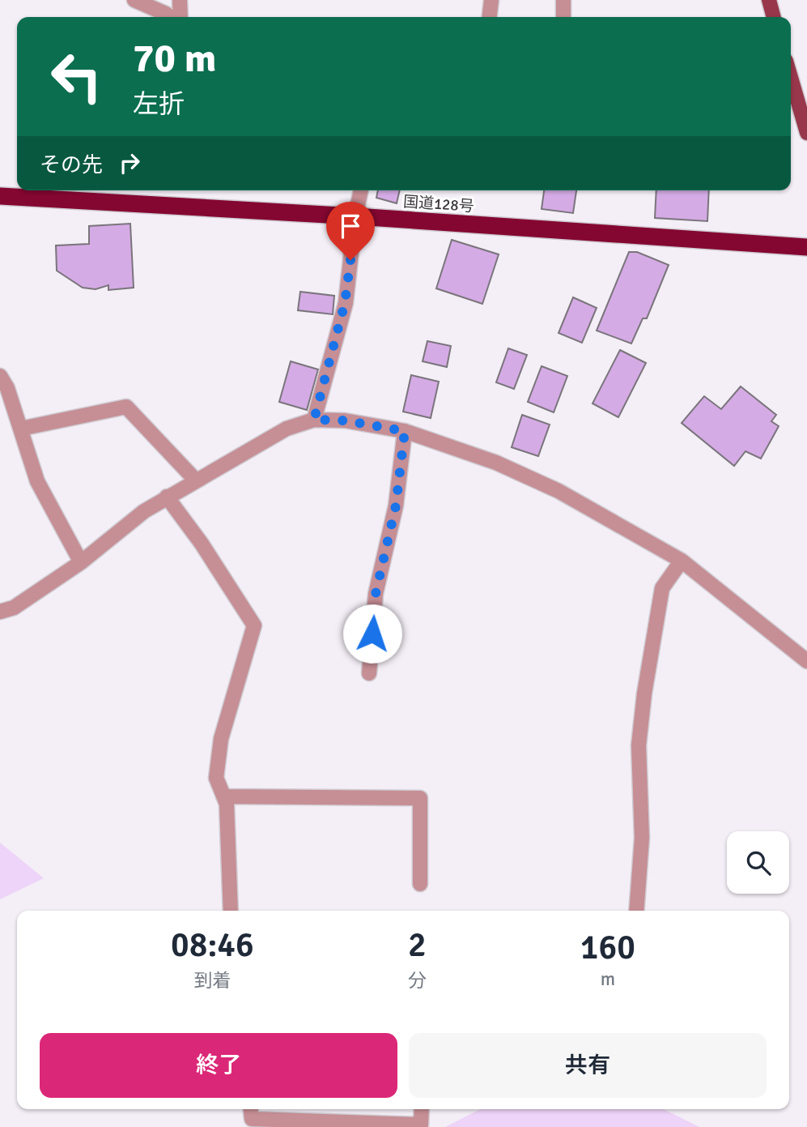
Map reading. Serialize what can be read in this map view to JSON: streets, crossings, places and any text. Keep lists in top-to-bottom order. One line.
{"streets":{"highway":["国道128号"]},"page":{"turn":["70 m","左折"],"then":"その先","eta":["08:46","到着","2","分","160","m"],"buttons":["終了","共有"]}}
